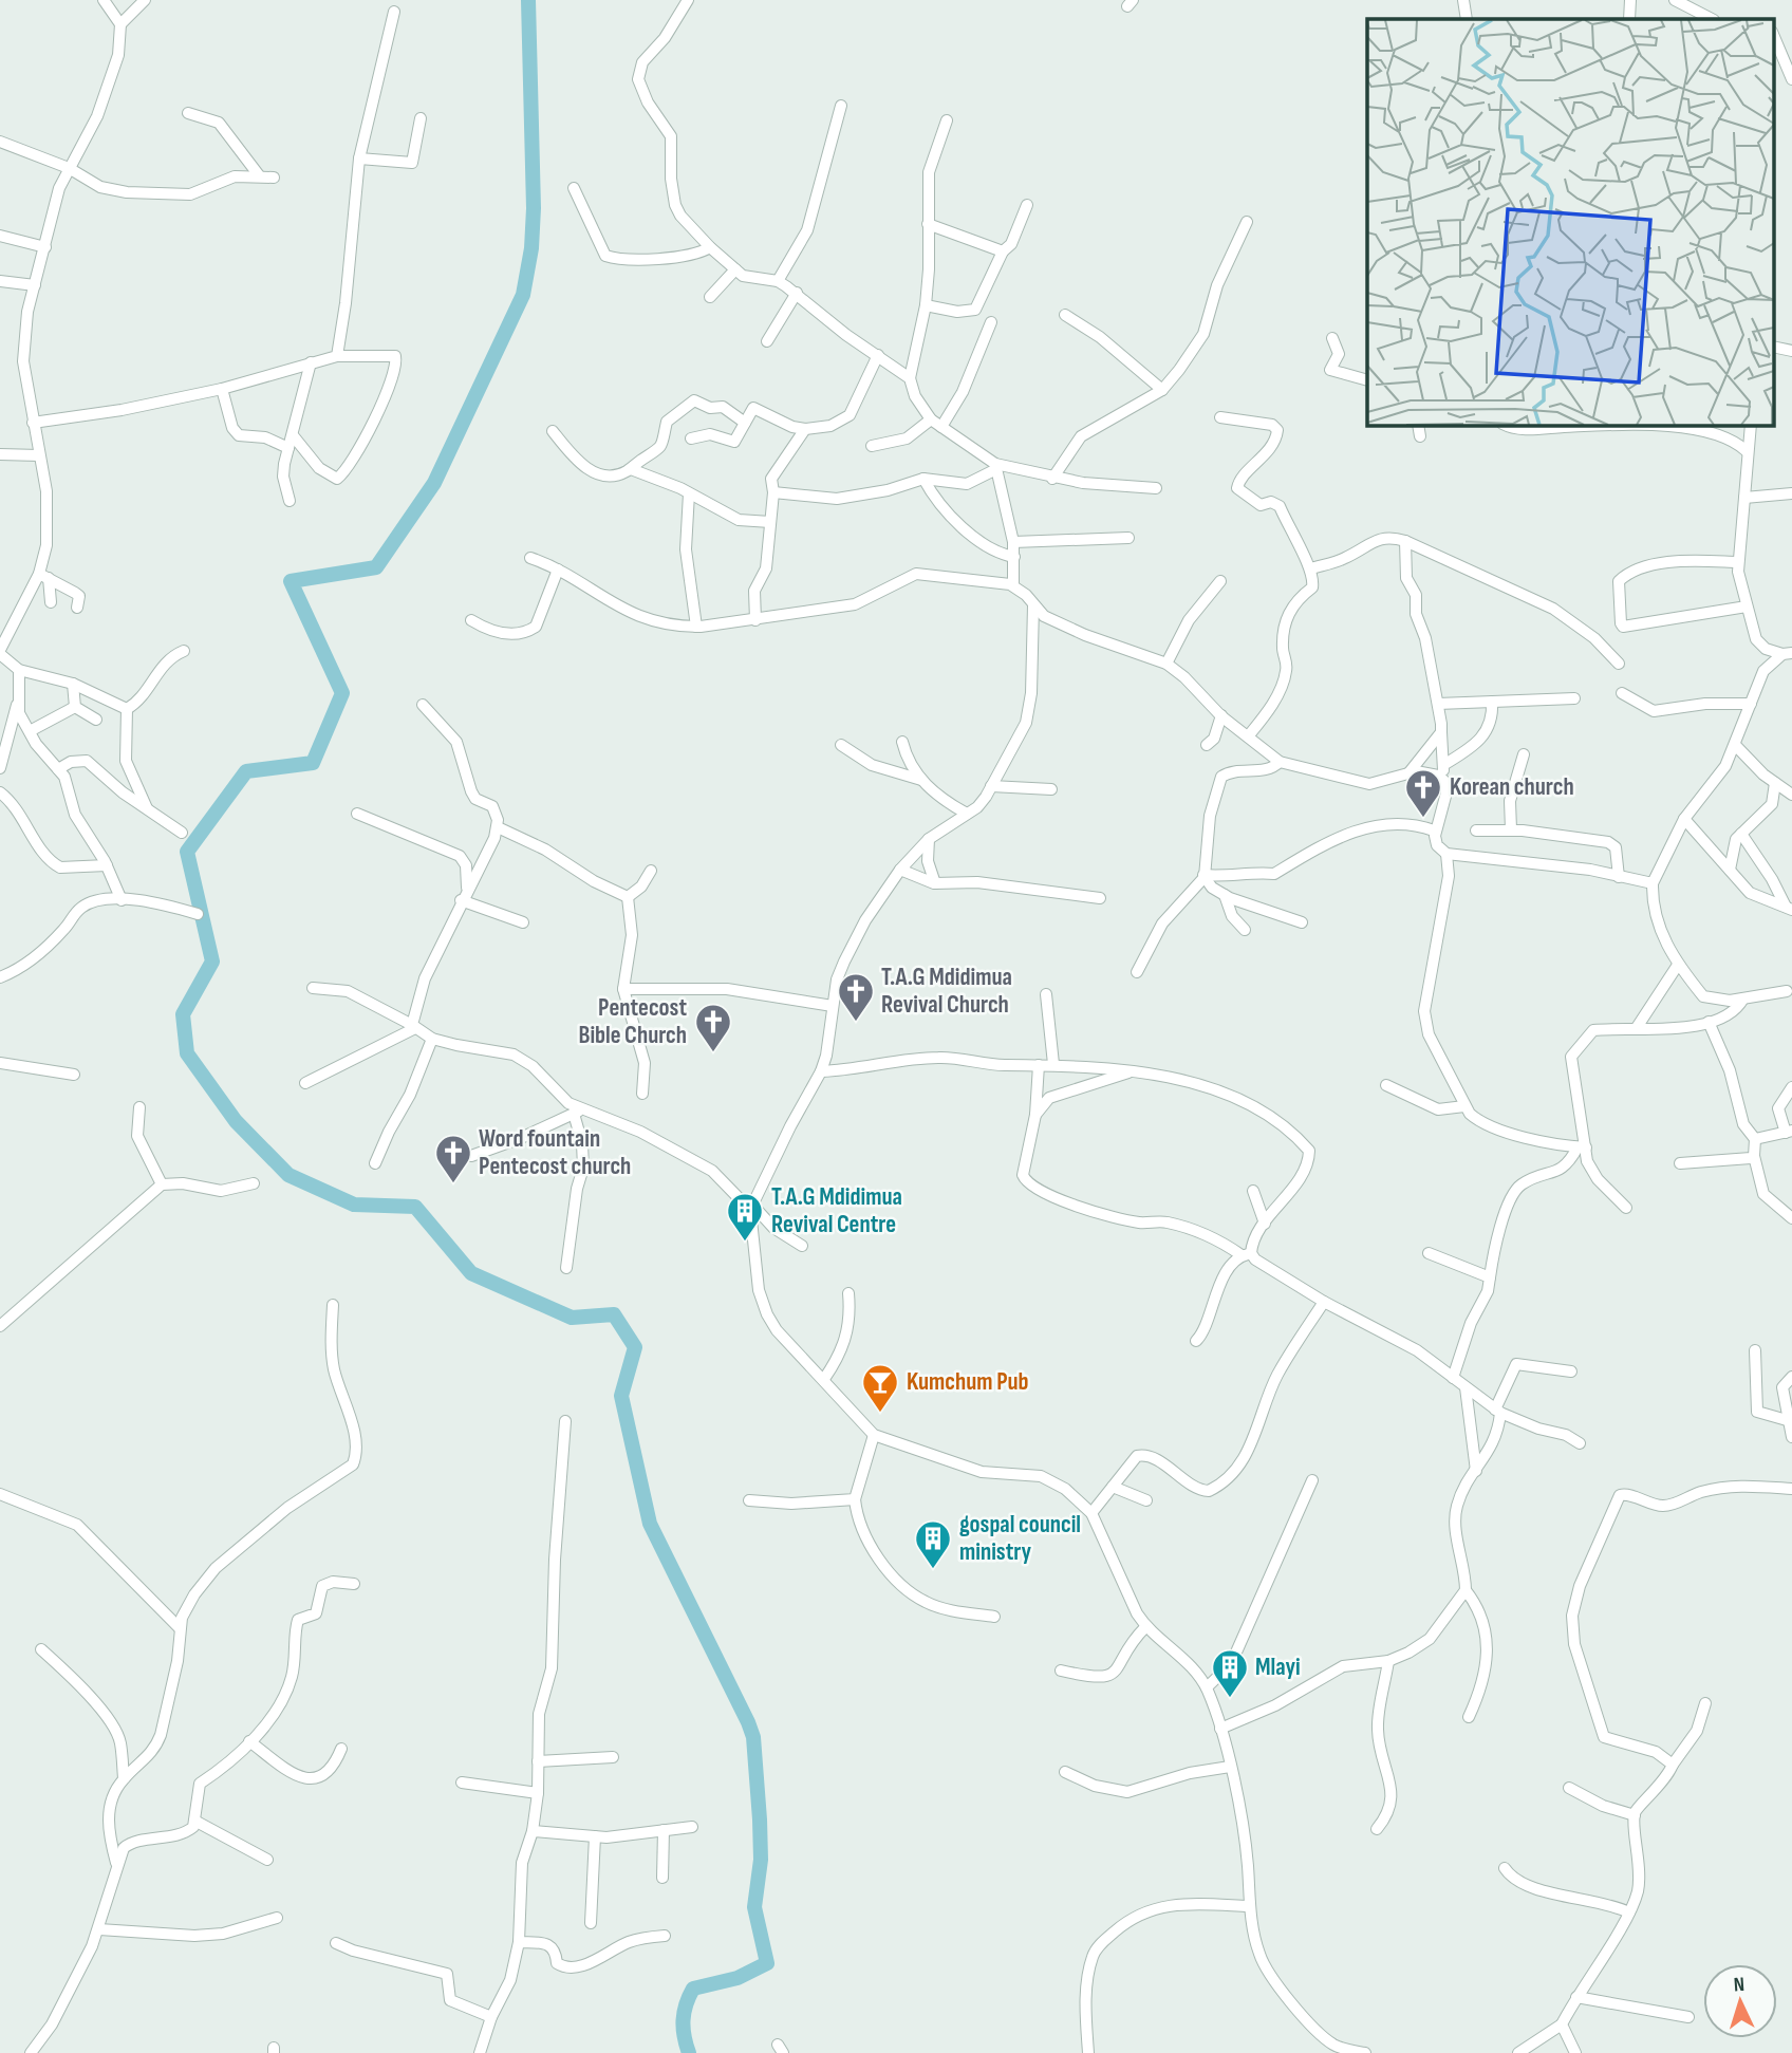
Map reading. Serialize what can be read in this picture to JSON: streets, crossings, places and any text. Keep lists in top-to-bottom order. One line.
{"places":{"church":["Korean church","T.A.G Mdidimua Revival Church","Pentecost Bible Church","Word fountain Pentecost church"],"building":["T.A.G Mdidimua Revival Centre","gospal council ministry","Mlayi"],"bar":["Kumchum Pub"]},"north":"top"}
